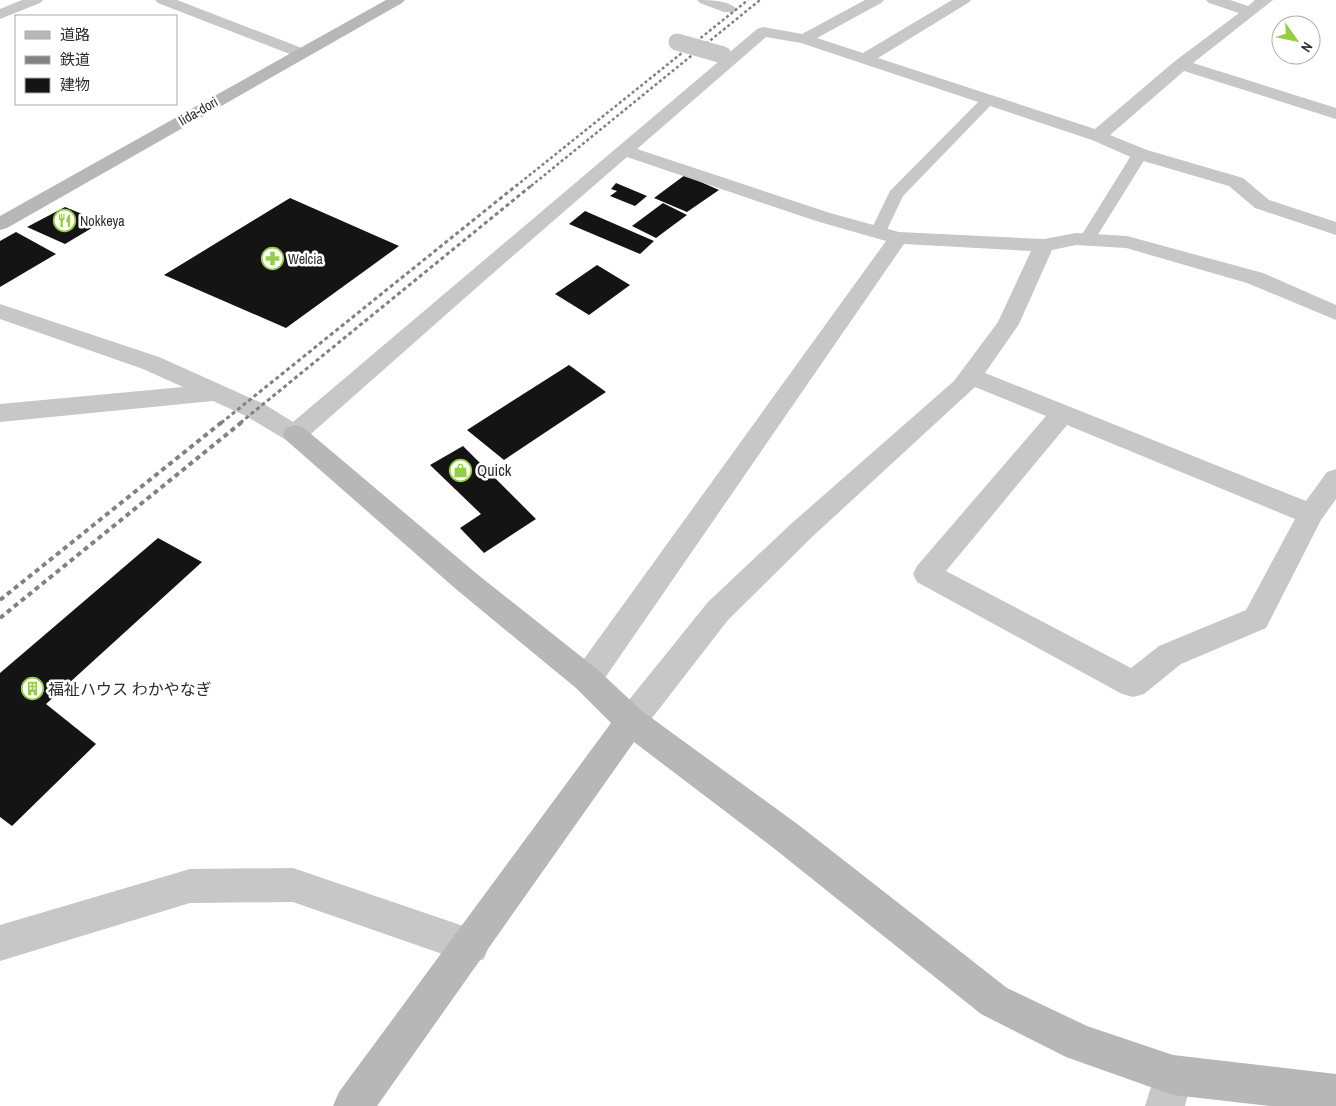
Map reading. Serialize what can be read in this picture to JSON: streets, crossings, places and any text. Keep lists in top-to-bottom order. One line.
{"streets":{"street":["Iida-dori"]},"places":{"restaurant":["Nokkeya"],"pharmacy":["Welcia"],"shop":["Quick"],"building":["福祉ハウス わかやなぎ"]},"legend":["道路","鉄道","建物"],"north":"bottom right"}
